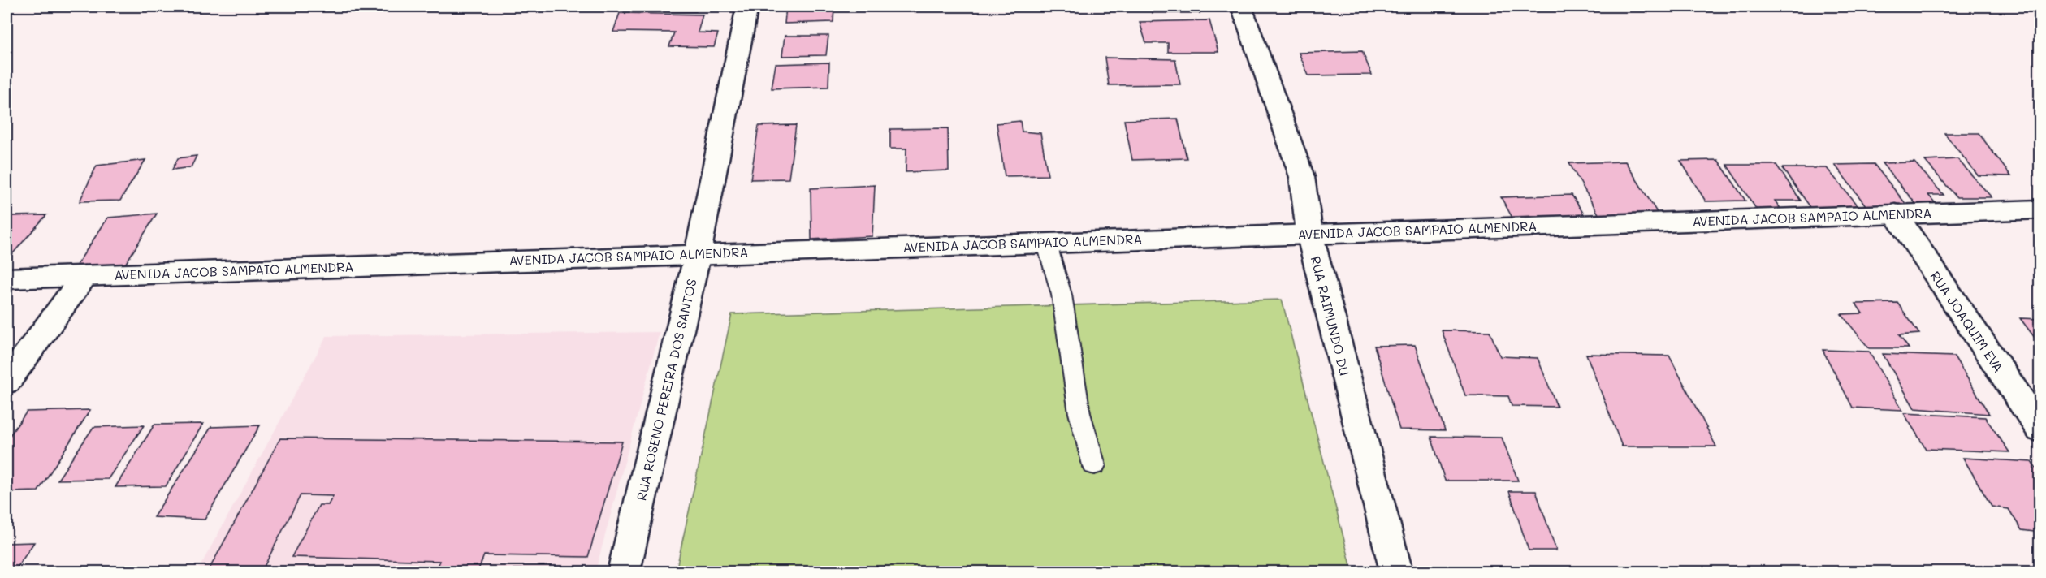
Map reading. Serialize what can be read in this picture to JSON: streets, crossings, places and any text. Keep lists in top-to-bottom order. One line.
{"streets":{"main road":["AVENIDA JACOB SAMPAIO ALMENDRA","RUA RAIMUNDO DU","RUA JOAQUIM EVA","RUA ROSENO PEREIRA DOS SANTOS"]},"crossings":[["AVENIDA JACOB SAMPAIO ALMENDRA","RUA RAIMUNDO DU"],["AVENIDA JACOB SAMPAIO ALMENDRA","RUA JOAQUIM EVA"],["AVENIDA JACOB SAMPAIO ALMENDRA","RUA ROSENO PEREIRA DOS SANTOS"]]}
